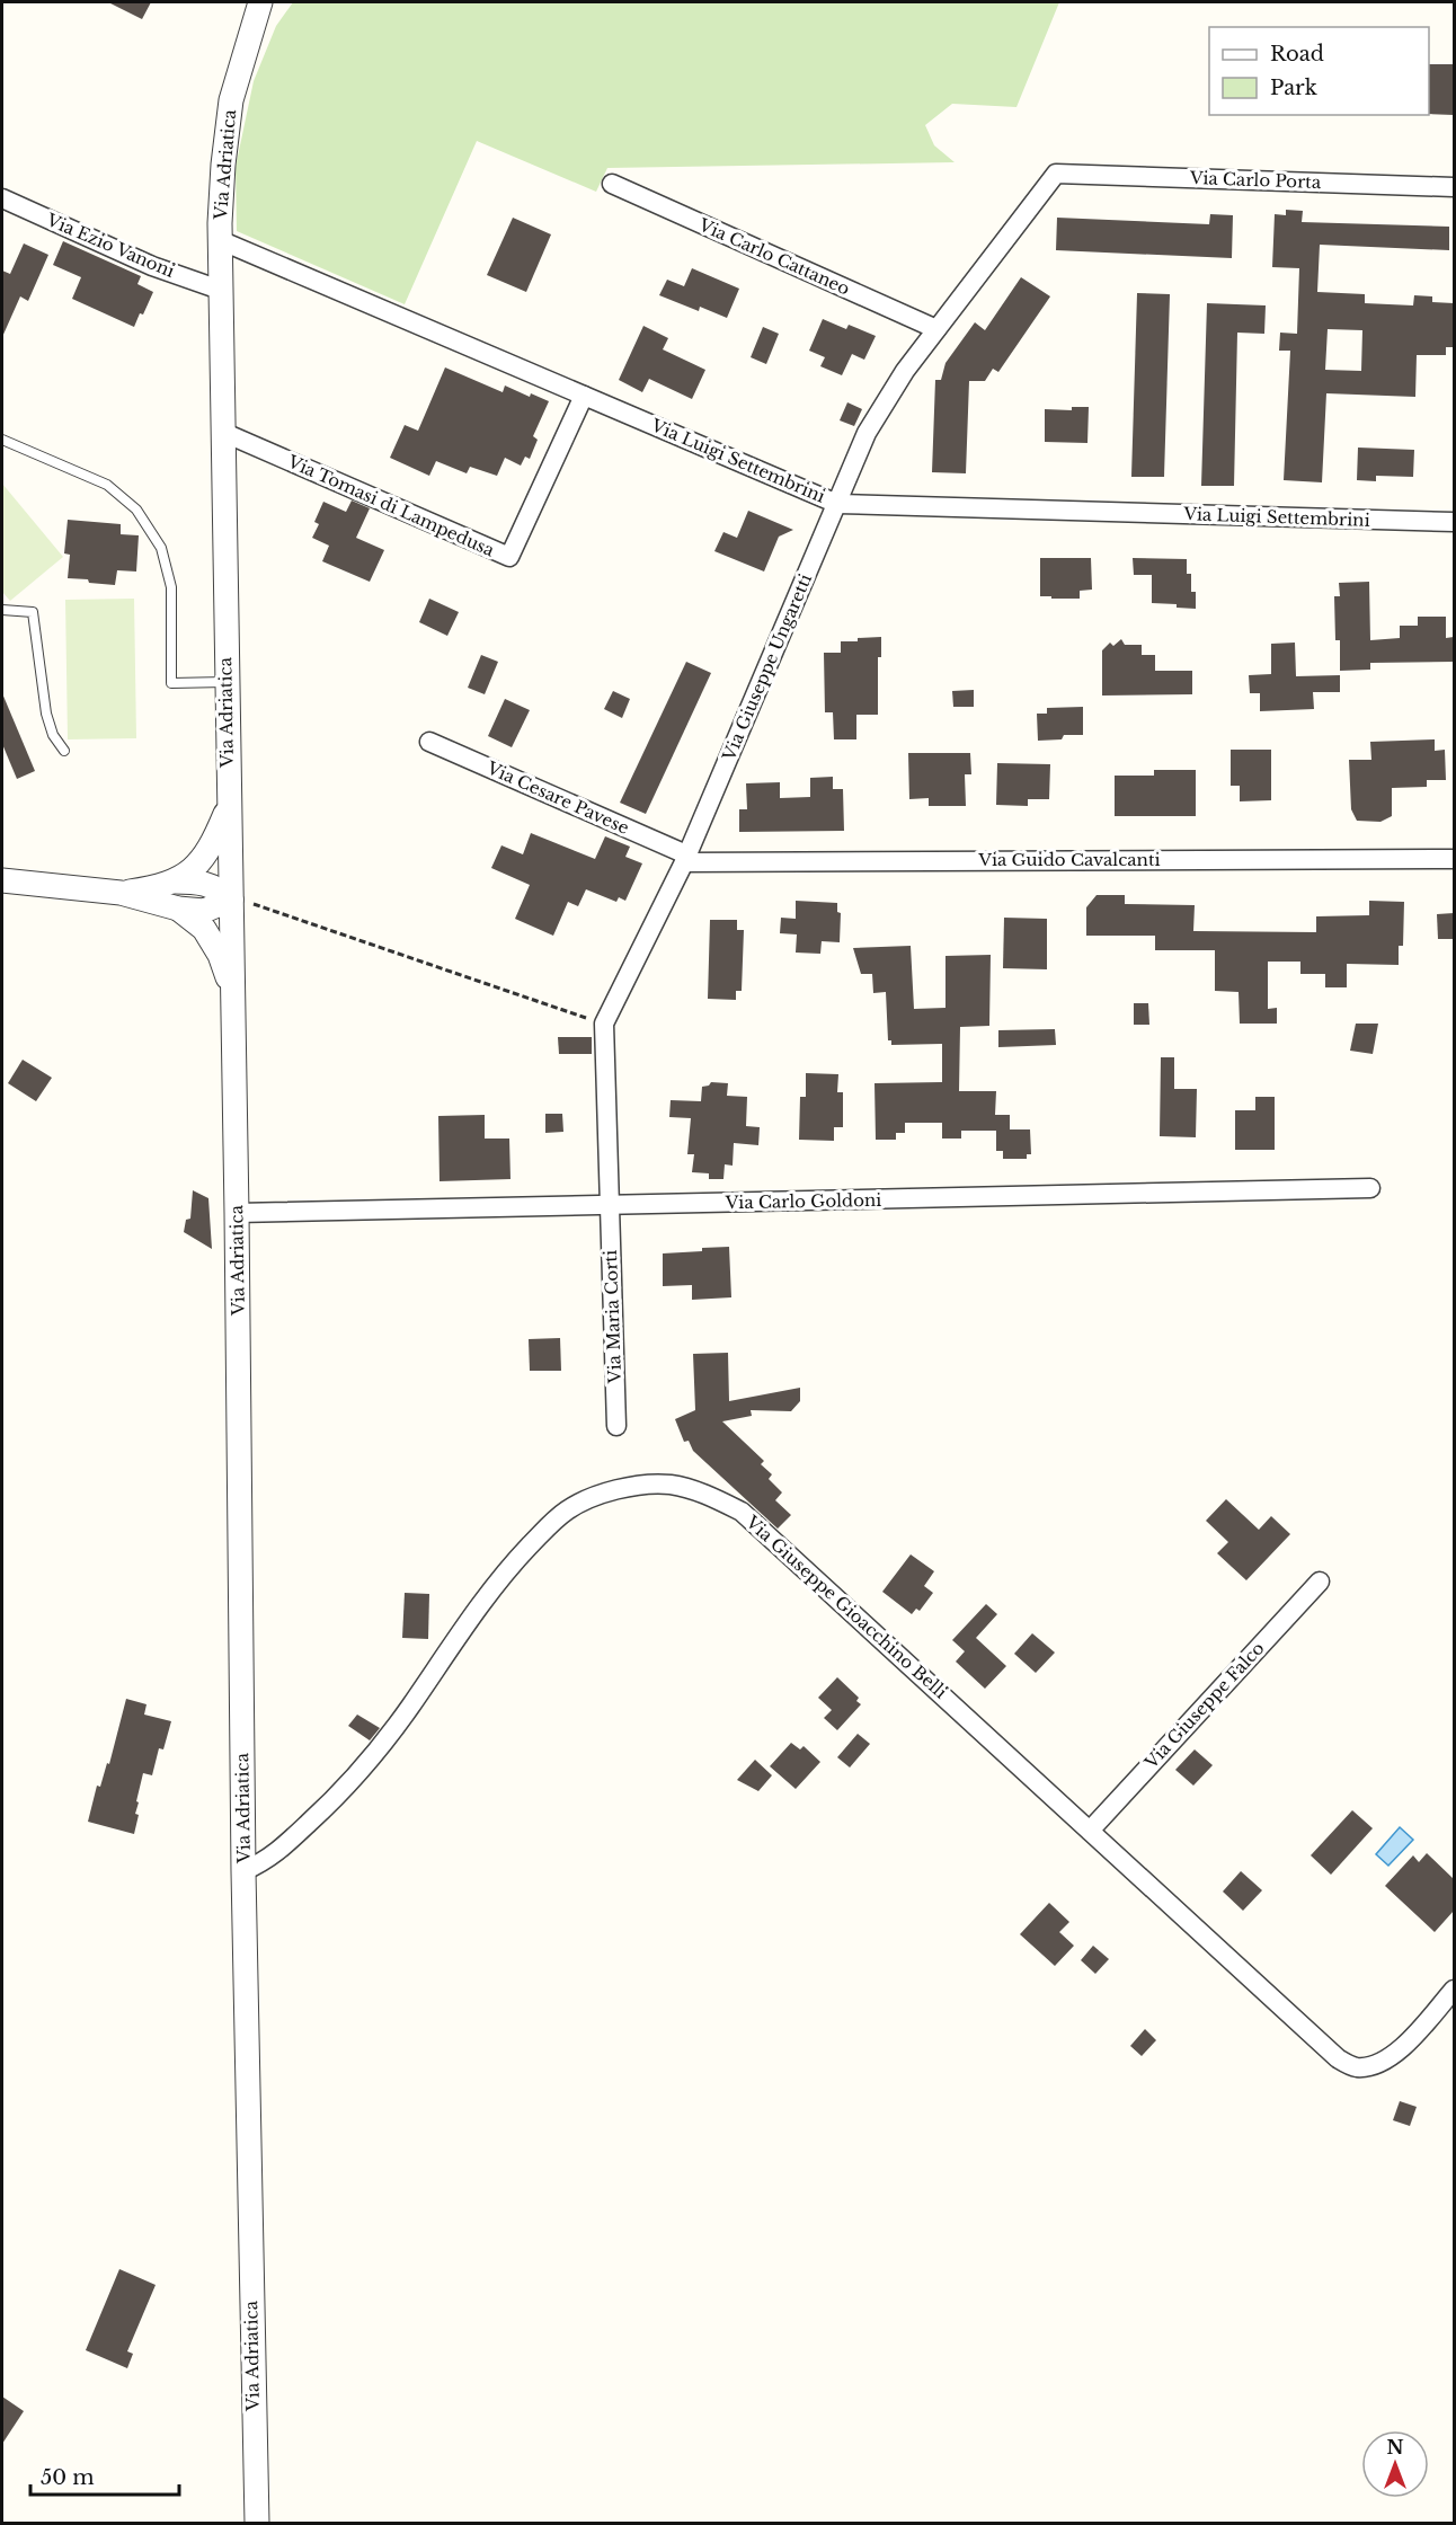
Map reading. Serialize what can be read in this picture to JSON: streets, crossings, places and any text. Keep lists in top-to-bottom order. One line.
{"streets":{"street":["Via Adriatica","Via Carlo Porta","Via Ezio Vanoni","Via Carlo Cattaneo","Via Luigi Settembrini","Via Tomasi di Lampedusa","Via Giuseppe Ungaretti","Via Cesare Pavese","Via Guido Cavalcanti","Via Carlo Goldoni","Via Maria Corti","Via Giuseppe Gioacchino Belli","Via Giuseppe Falco"]},"crossings":[["Via Adriatica","Via Ezio Vanoni"],["Via Adriatica","Via Luigi Settembrini"],["Via Adriatica","Via Tomasi di Lampedusa"],["Via Adriatica","Via Carlo Goldoni"],["Via Adriatica","Via Giuseppe Gioacchino Belli"],["Via Carlo Porta","Via Giuseppe Ungaretti"],["Via Carlo Cattaneo","Via Giuseppe Ungaretti"],["Via Luigi Settembrini","Via Tomasi di Lampedusa"],["Via Luigi Settembrini","Via Giuseppe Ungaretti"],["Via Giuseppe Ungaretti","Via Cesare Pavese"],["Via Giuseppe Ungaretti","Via Guido Cavalcanti"],["Via Giuseppe Ungaretti","Via Carlo Goldoni"],["Via Giuseppe Ungaretti","Via Maria Corti"],["Via Cesare Pavese","Via Guido Cavalcanti"],["Via Carlo Goldoni","Via Maria Corti"],["Via Giuseppe Gioacchino Belli","Via Giuseppe Falco"]],"legend":["Road","Park"],"scale_bar":"50 m","north":"top"}
